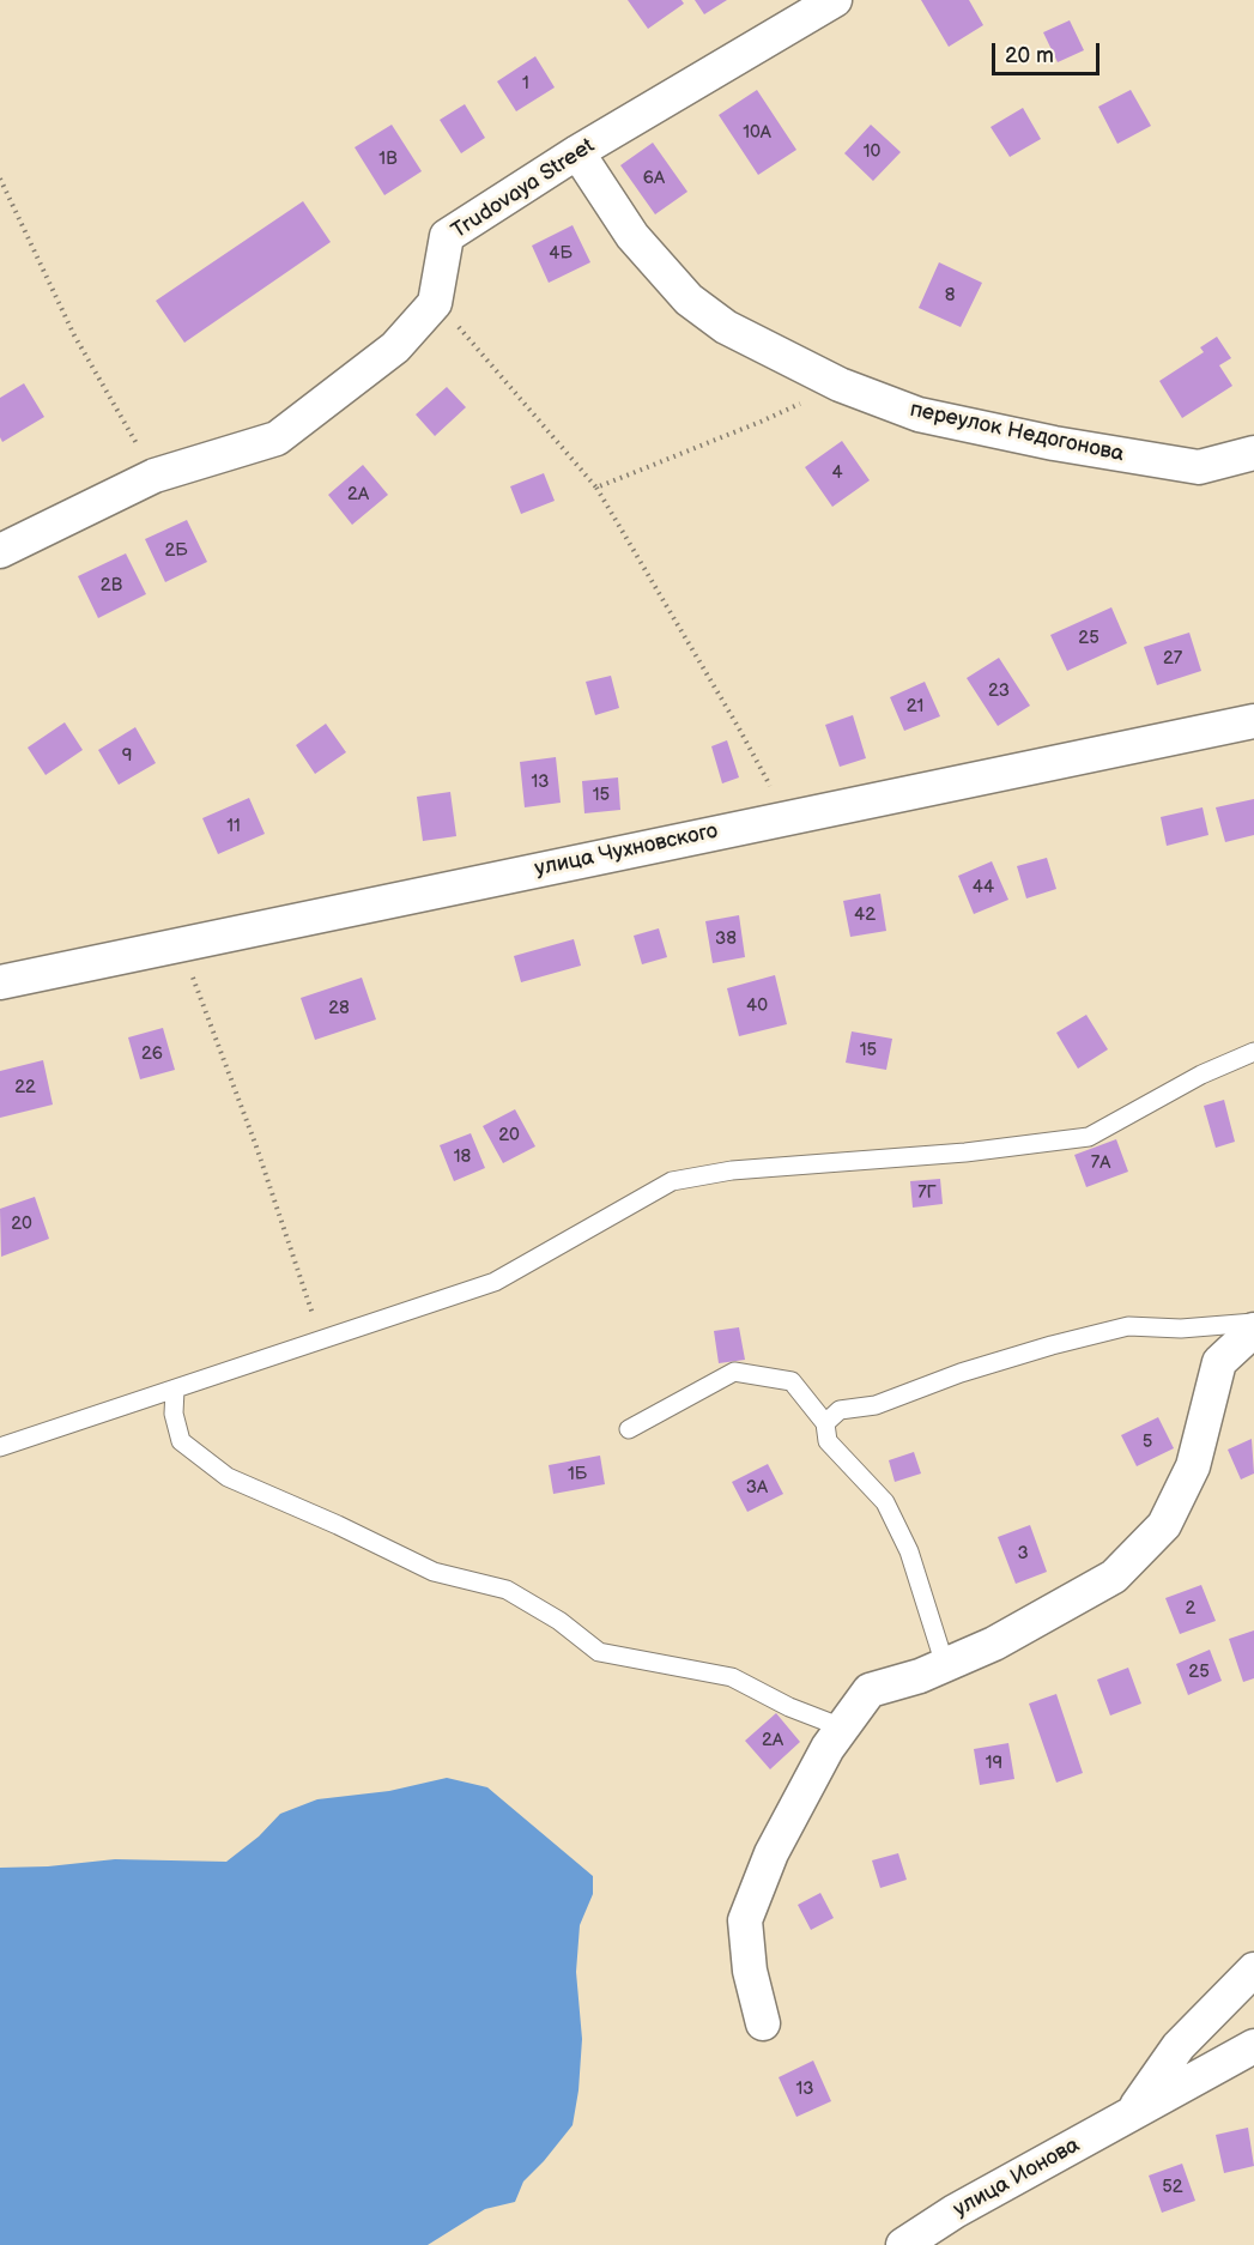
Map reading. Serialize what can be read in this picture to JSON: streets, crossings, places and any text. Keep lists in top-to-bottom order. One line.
{"streets":{"street":["Trudovaya Street","переулок Недогонова","улица Чухновского","улица Ионова"]},"crossings":[["Trudovaya Street","переулок Недогонова"]],"house_numbers":["1","10А","10","1В","6А","4Б","8","4","2А","2Б","2В","25","27","23","21","9","13","15","11","44","42","38","40","28","15","26","22","20","18","7А","7Г","20","5","1Б","3А","3","2","25","2А","19","13","52"],"scale_bar":"20 m"}
